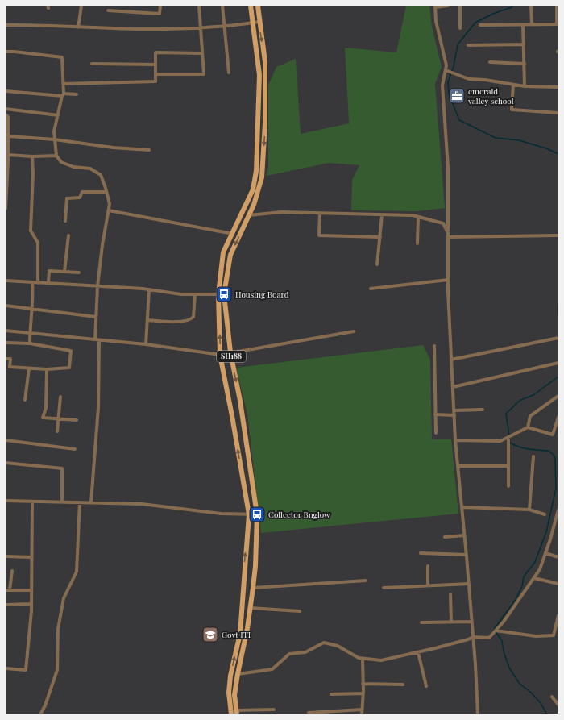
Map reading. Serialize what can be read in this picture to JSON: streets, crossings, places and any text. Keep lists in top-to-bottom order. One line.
{"streets":{"main road":["SH188"]},"places":{"office":["emerald valley school"],"bus stop":["Housing Board","Collector Bnglow"],"school or university":["Govt ITI"]}}
